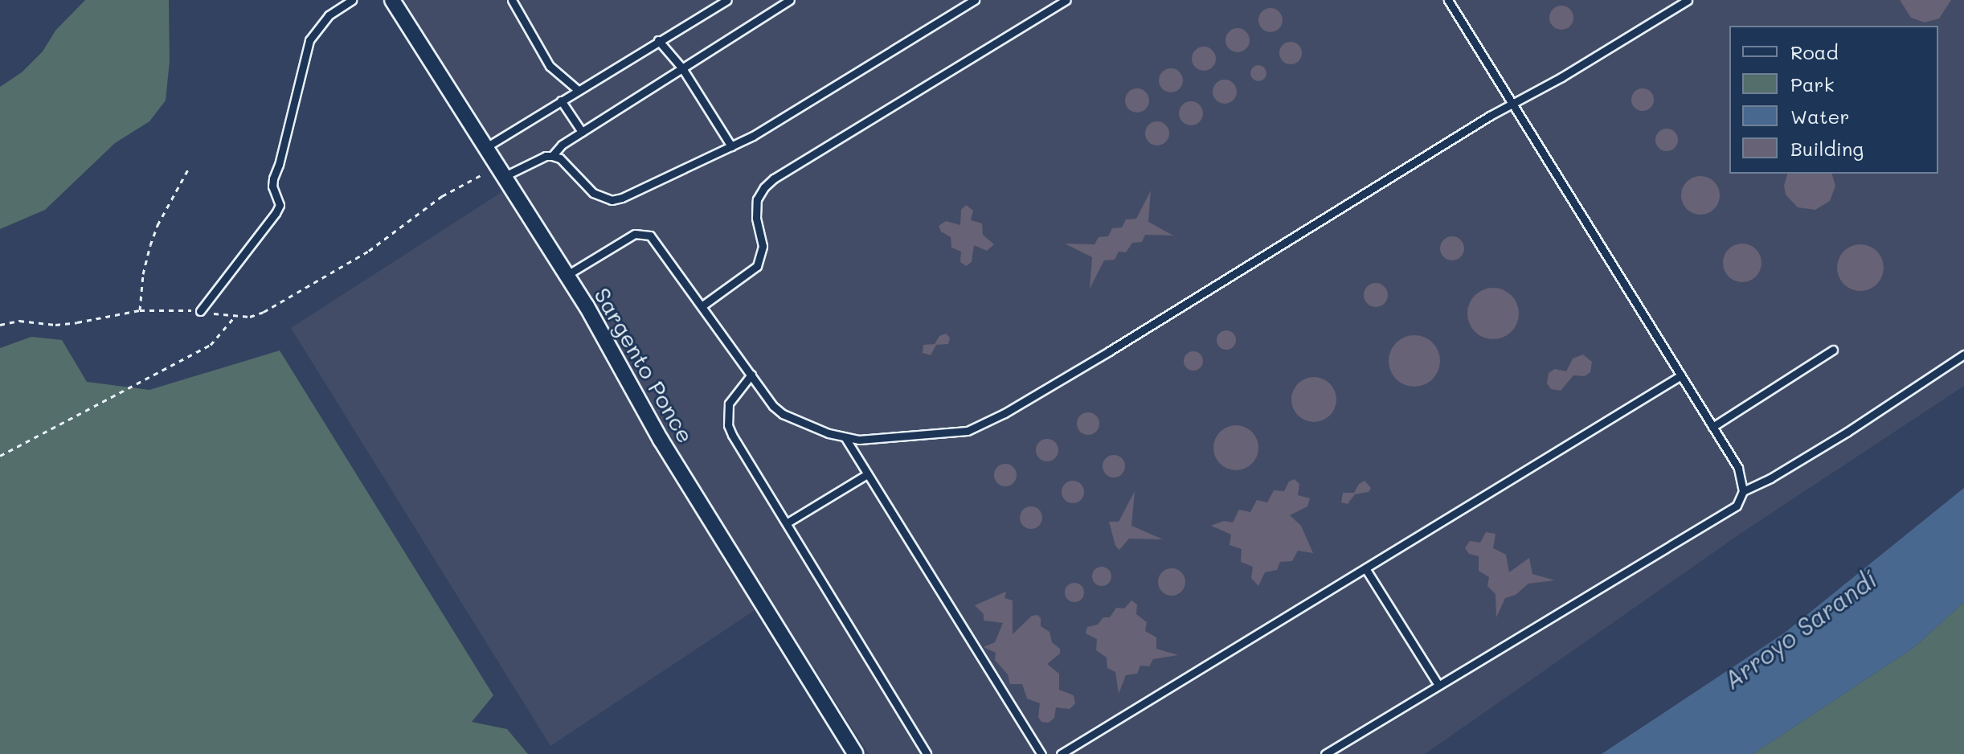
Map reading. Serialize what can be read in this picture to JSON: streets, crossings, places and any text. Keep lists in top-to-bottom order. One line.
{"streets":{"street":["Sargento Ponce"]},"water":["Arroyo Sarandí"],"legend":["Road","Park","Water","Building"]}
